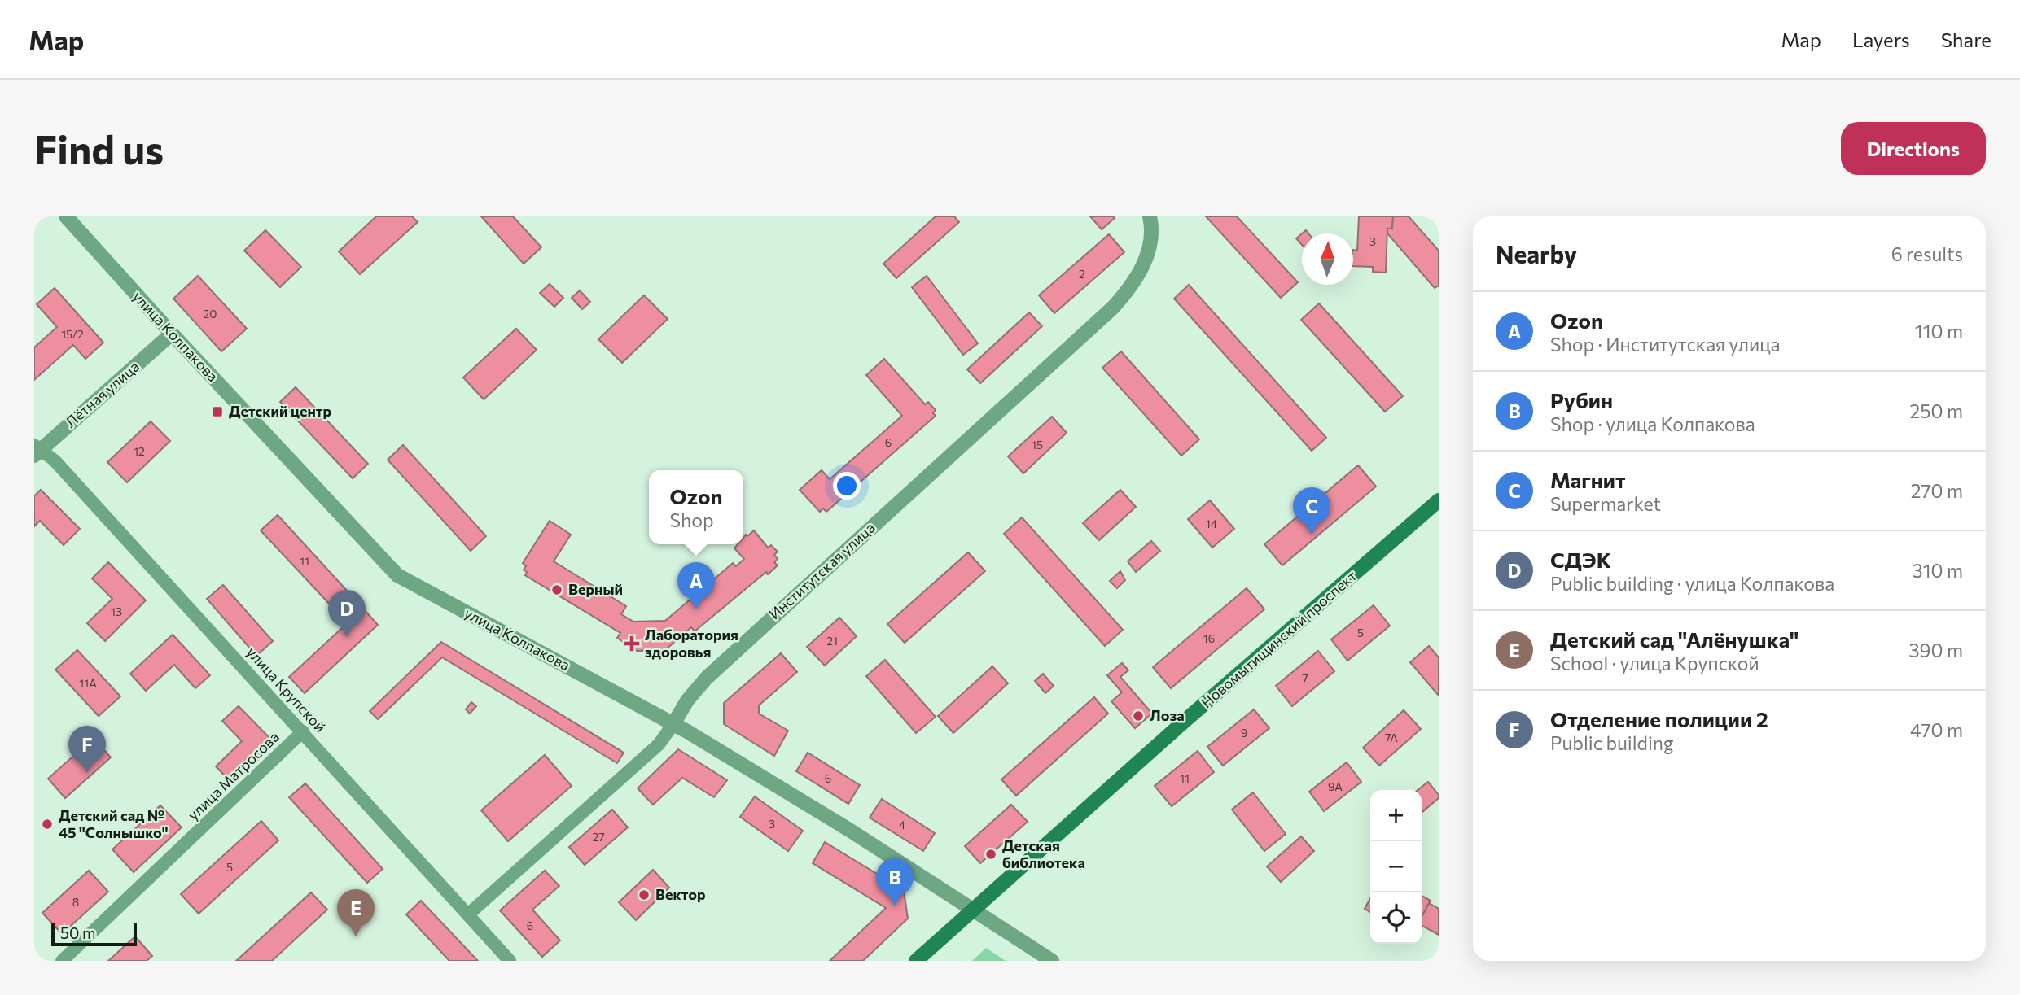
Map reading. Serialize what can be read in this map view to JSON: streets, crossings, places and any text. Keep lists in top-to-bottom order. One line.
{"streets":{"main road":["Новомытищинский проспект"],"street":["улица Колпакова","Лётная улица","Институтская улица","улица Крупской","улица Матросова"]},"crossings":[["улица Колпакова","Лётная улица"],["улица Колпакова","Институтская улица"],["улица Колпакова","Новомытищинский проспект"],["Лётная улица","улица Крупской"],["Институтская улица","улица Крупской"],["улица Крупской","улица Матросова"]],"places":{"transit":["Детский центр"],"other":["Верный","Лоза","Детский сад № 45 \"Солнышко\"","Детская библиотека","Вектор"],"health":["Лаборатория здоровья"]},"house_numbers":["3","2","20","15/2","6","15","12","14","11","13","5","16","21","7","11А","9","7А","6","11","9А","3","4","27","5","8","6"],"scale_bar":"50 m","north":"top","page":{"header":"Map","nav":["Map","Layers","Share"],"buttons":"Directions","title":"Find us","heading":["Nearby","6 results"],"list":[{"mark":"A","name":"Ozon","note":"Shop · Институтская улица","value":"110 m"},{"mark":"B","name":"Рубин","note":"Shop · улица Колпакова","value":"250 m"},{"mark":"C","name":"Магнит","note":"Supermarket","value":"270 m"},{"mark":"D","name":"СДЭК","note":"Public building · улица Колпакова","value":"310 m"},{"mark":"E","name":"Детский сад \"Алёнушка\"","note":"School · улица Крупской","value":"390 m"},{"mark":"F","name":"Отделение полиции 2","note":"Public building","value":"470 m"}],"popup":["Ozon","Shop"],"pins":["C","A","D","F","B","E"],"map_buttons":["+","−"],"scale":"50 m"}}
